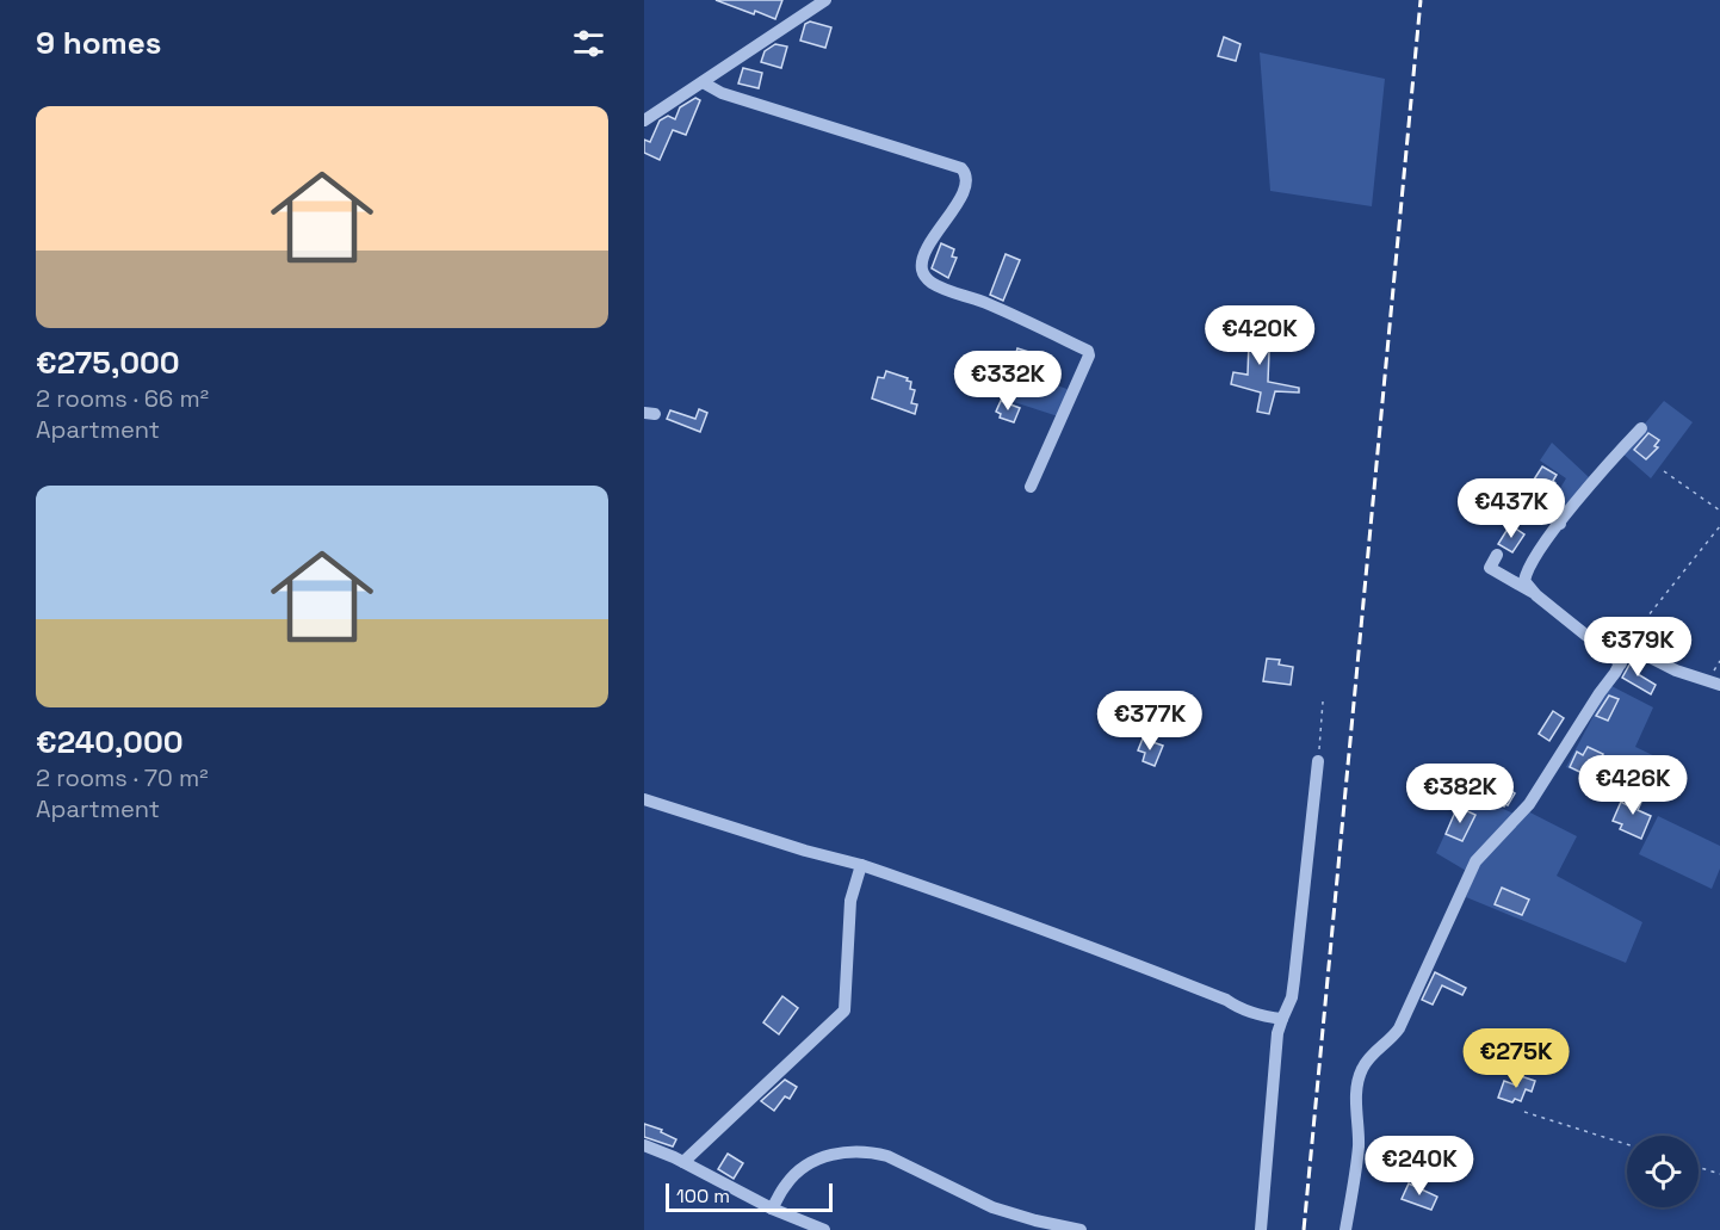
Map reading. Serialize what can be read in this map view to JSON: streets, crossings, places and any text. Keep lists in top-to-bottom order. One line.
{"scale_bar":"100 m","page":{"heading":"9 homes","list":[{"name":"€275,000","note":"2 rooms · 66 m² · Apartment"},{"name":"€240,000","note":"2 rooms · 70 m² · Apartment"}],"price":["€420K","€332K","€437K","€379K","€377K","€426K","€382K","€275K","€240K"],"scale":"100 m"}}
